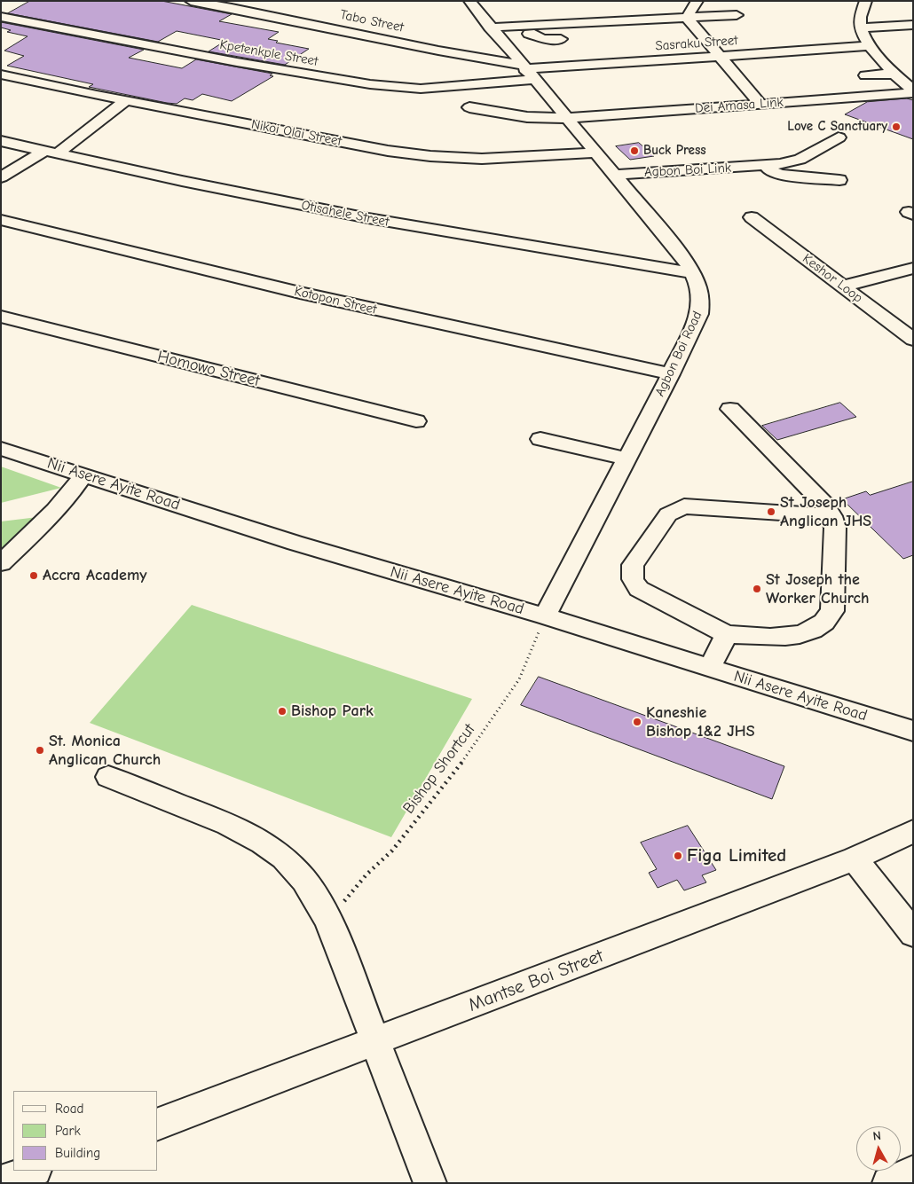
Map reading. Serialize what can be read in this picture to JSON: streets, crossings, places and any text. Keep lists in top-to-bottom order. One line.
{"streets":{"street":["Tabo Street","Sasraku Street","Kpetenkple Street","Dei Amasa Link","Nikoi Olai Street","Agbon Boi Link","Otisahele Street","Keshor Loop","Kotopon Street","Agbon Boi Road","Homowo Street","Nii Asere Ayite Road","Mantse Boi Street"],"path":["Bishop Shortcut"]},"crossings":[["Tabo Street","Sasraku Street"],["Tabo Street","Kpetenkple Street"],["Tabo Street","Agbon Boi Road"],["Sasraku Street","Kpetenkple Street"],["Sasraku Street","Agbon Boi Road"],["Kpetenkple Street","Agbon Boi Road"],["Dei Amasa Link","Agbon Boi Road"],["Nikoi Olai Street","Agbon Boi Road"],["Agbon Boi Link","Agbon Boi Road"],["Otisahele Street","Agbon Boi Road"],["Kotopon Street","Agbon Boi Road"],["Agbon Boi Road","Nii Asere Ayite Road"],["Agbon Boi Road","Bishop Shortcut"],["Nii Asere Ayite Road","Bishop Shortcut"]],"places":["Love C Sanctuary","Buck Press","St Joseph Anglican JHS","Accra Academy","St Joseph the Worker Church","Bishop Park","Kaneshie Bishop 1&2 JHS","St. Monica Anglican Church","Figa Limited"],"legend":["Road","Park","Building"],"north":"top"}
